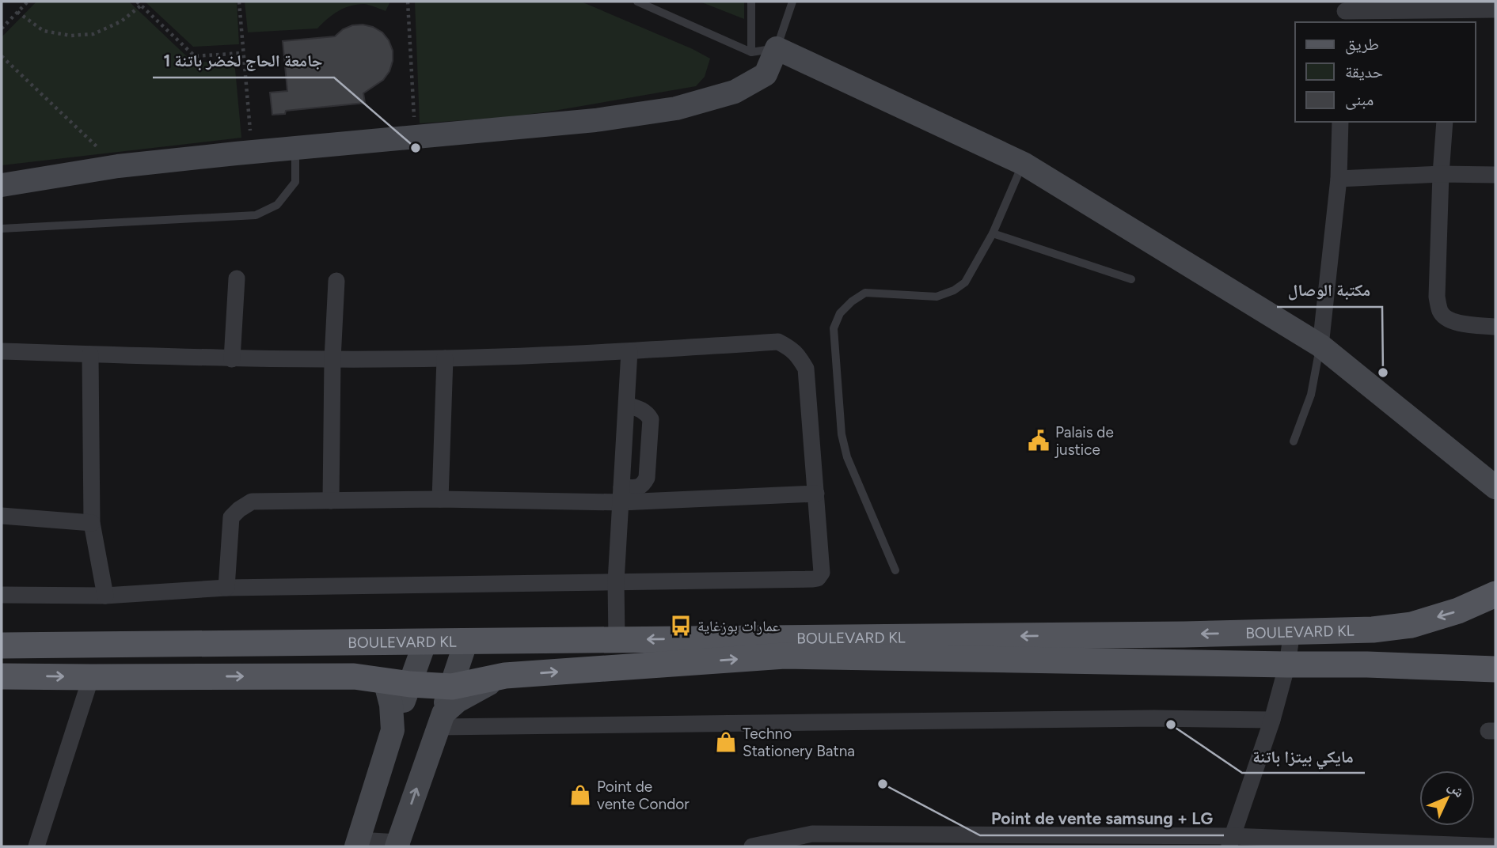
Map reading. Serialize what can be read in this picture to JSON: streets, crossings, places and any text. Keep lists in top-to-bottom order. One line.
{"streets":{"main road":["BOULEVARD KL"]},"places":{"other":["جامعة الحاج لخضر باتنة 1","مكتبة الوصال","مايكي بيتزا باتنة","Point de vente samsung + LG"],"public building":["Palais de justice"],"bus stop":["عمارات بوزغاية"],"shop":["Techno Stationery Batna","Point de vente Condor"]},"legend":["طريق","حديقة","مبنى"],"north":"top right"}
